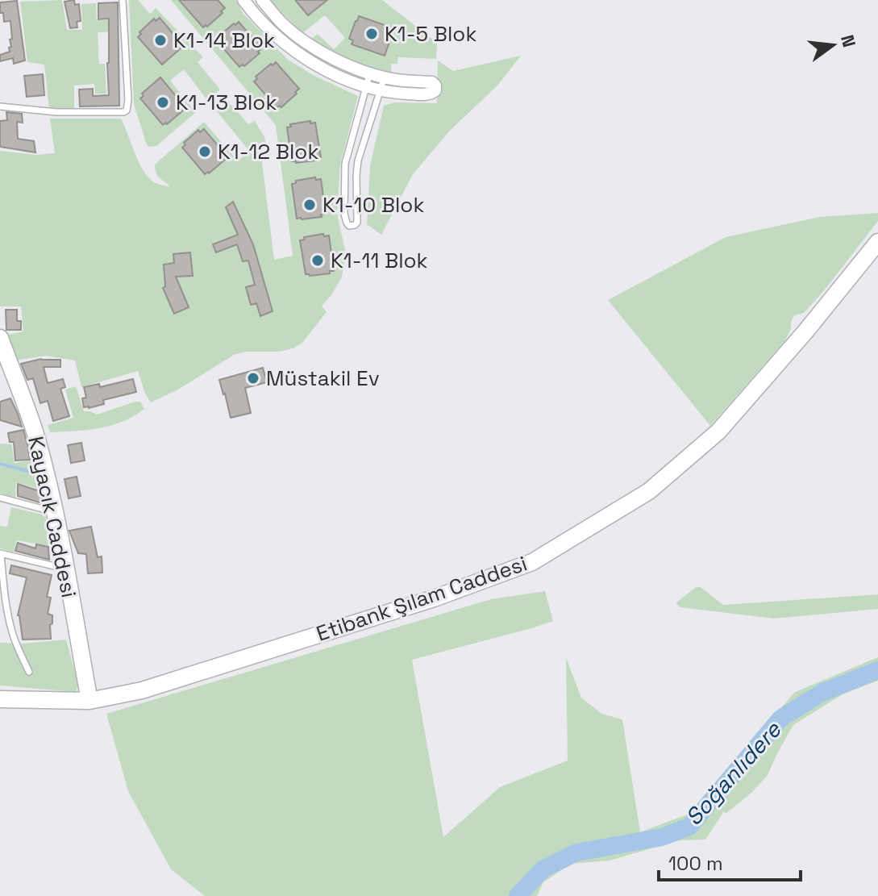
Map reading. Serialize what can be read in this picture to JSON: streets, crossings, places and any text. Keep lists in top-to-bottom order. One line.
{"streets":{"street":["Kayacık Caddesi","Etibank Şılam Caddesi"]},"crossings":[["Kayacık Caddesi","Etibank Şılam Caddesi"]],"water":["Soğanlıdere"],"places":["K1-5 Blok","K1-14 Blok","K1-13 Blok","K1-12 Blok","K1-10 Blok","K1-11 Blok","Müstakil Ev"],"scale_bar":"100 m","north":"right"}
